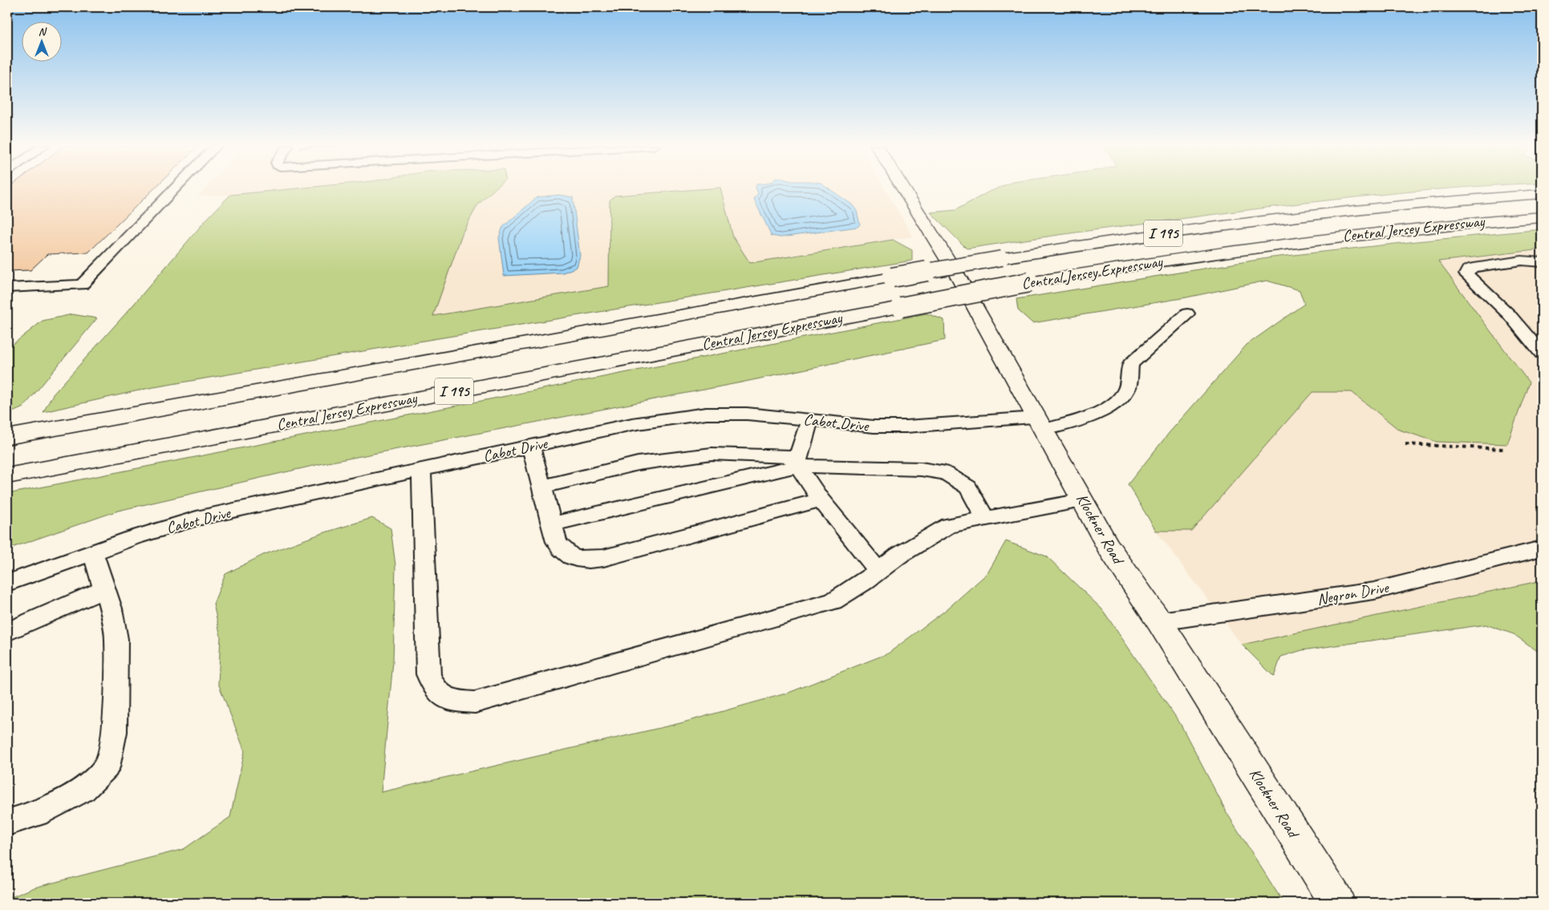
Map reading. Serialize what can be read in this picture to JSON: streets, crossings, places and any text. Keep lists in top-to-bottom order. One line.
{"streets":{"main road":["Central Jersey Expressway","I 195","Klockner Road"],"street":["Cabot Drive","Negron Drive"]},"crossings":[["Cabot Drive","Klockner Road"],["Klockner Road","Negron Drive"]],"north":"top"}
